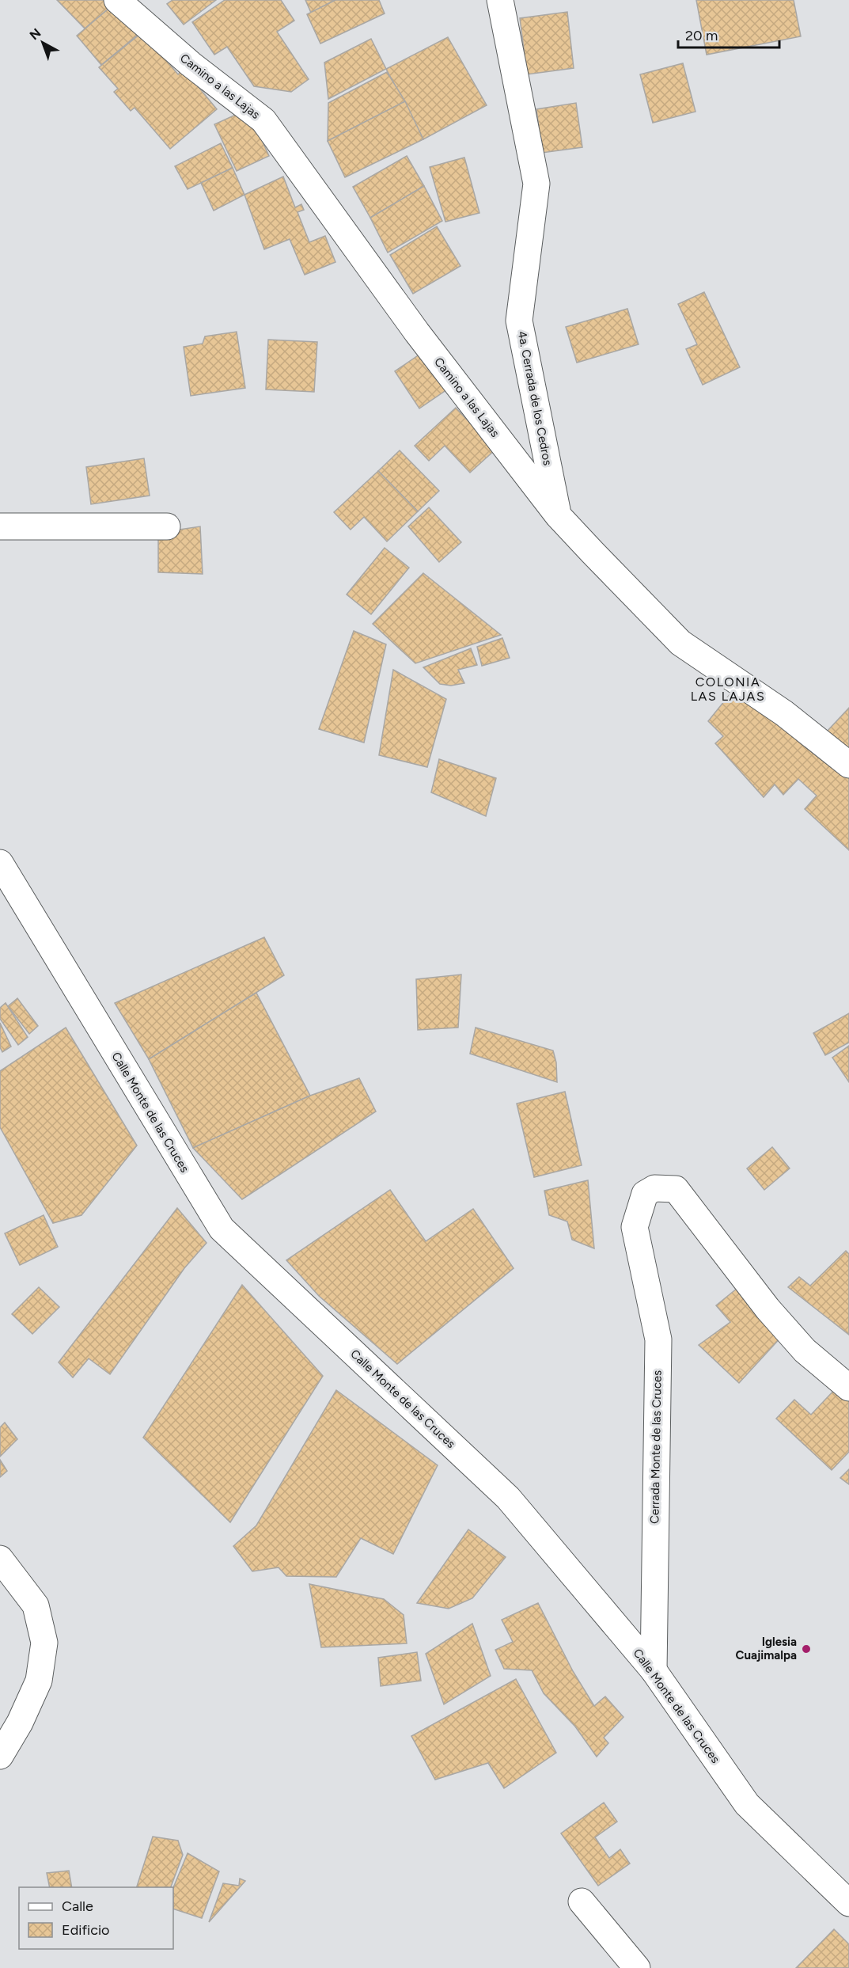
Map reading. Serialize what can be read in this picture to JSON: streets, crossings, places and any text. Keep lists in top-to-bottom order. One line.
{"streets":{"street":["Camino a las Lajas","4a. Cerrada de los Cedros","Calle Monte de las Cruces","Cerrada Monte de las Cruces"]},"crossings":[["Camino a las Lajas","4a. Cerrada de los Cedros"],["Calle Monte de las Cruces","Cerrada Monte de las Cruces"]],"districts":["COLONIA LAS LAJAS"],"places":["Iglesia Cuajimalpa"],"legend":["Calle","Edificio"],"scale_bar":"20 m","north":"top left"}
